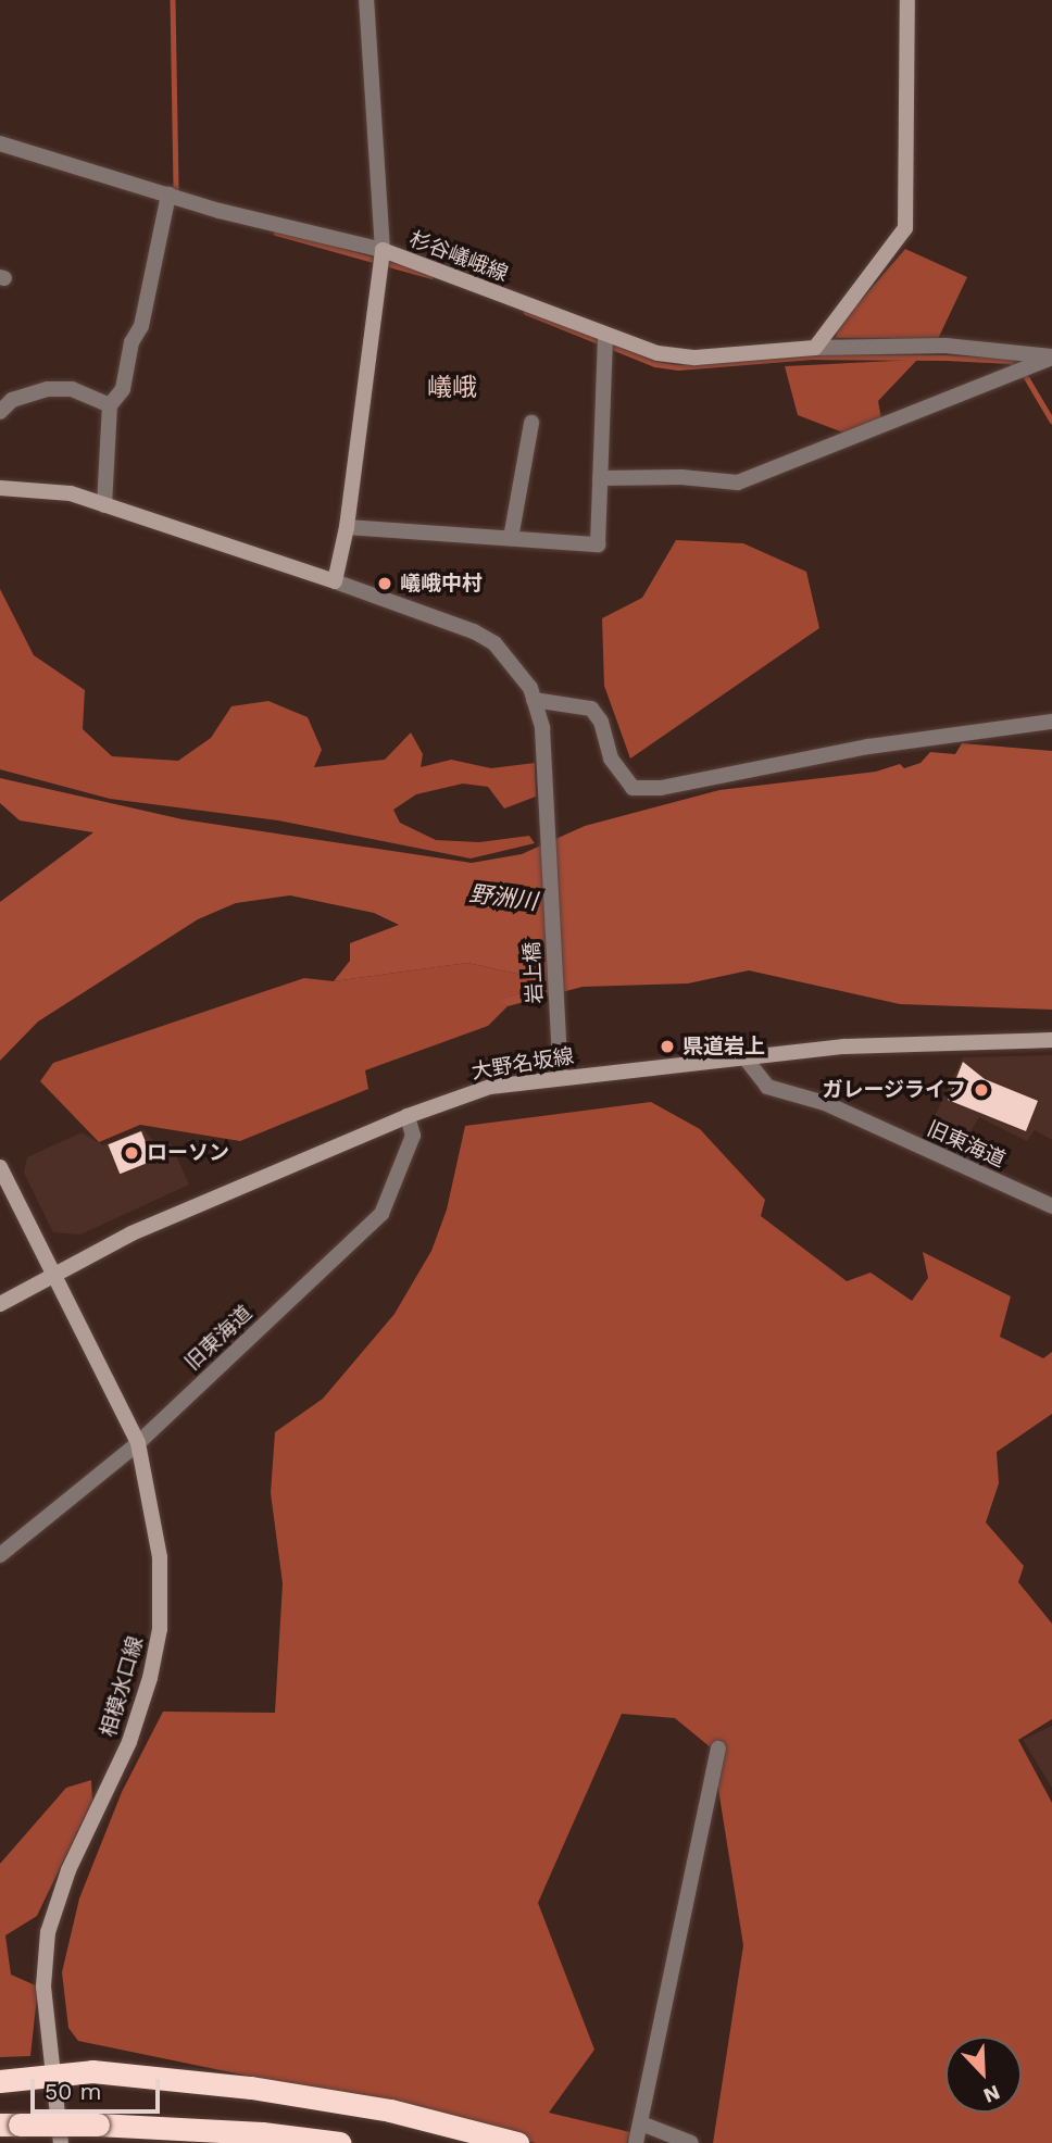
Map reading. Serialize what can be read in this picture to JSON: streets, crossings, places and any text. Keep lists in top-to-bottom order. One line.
{"streets":{"main road":["杉谷嶬峨線","大野名坂線","相模水口線"],"street":["岩上橋","旧東海道"]},"crossings":[["杉谷嶬峨線","岩上橋"],["岩上橋","大野名坂線"],["大野名坂線","旧東海道"],["大野名坂線","相模水口線"],["旧東海道","相模水口線"]],"districts":["嶬峨"],"water":["野洲川"],"places":["嶬峨中村","県道岩上","ガレージライフ","ローソン"],"scale_bar":"50 m","north":"bottom right"}
